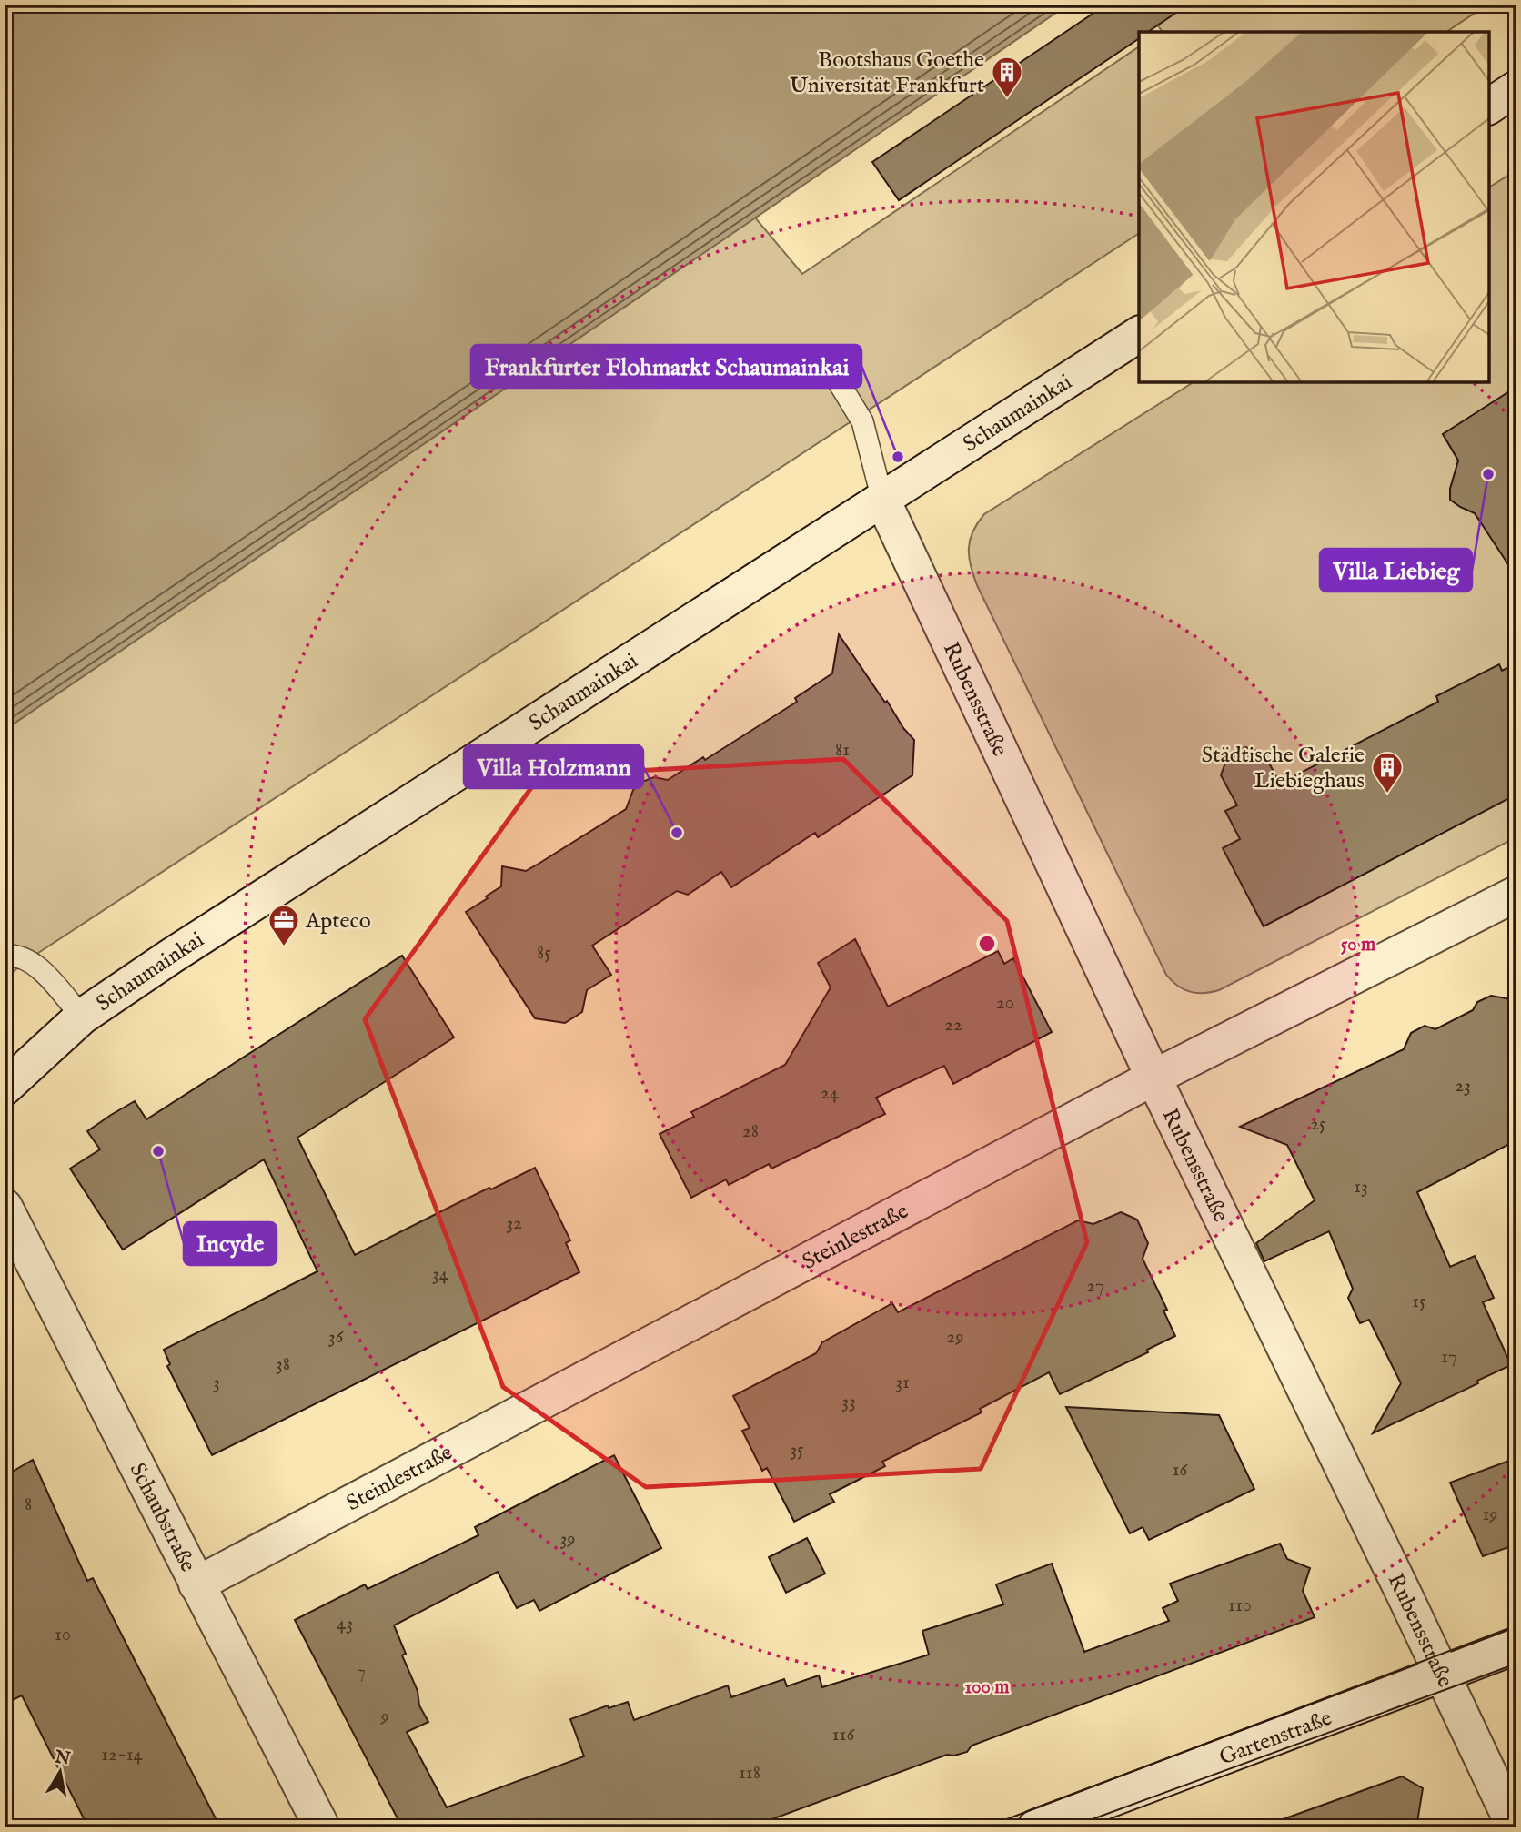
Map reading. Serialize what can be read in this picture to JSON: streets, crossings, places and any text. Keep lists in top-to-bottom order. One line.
{"streets":{"street":["Schaumainkai","Rubensstraße","Steinlestraße","Schaubstraße","Gartenstraße"]},"crossings":[["Schaumainkai","Rubensstraße"],["Rubensstraße","Steinlestraße"],["Rubensstraße","Gartenstraße"],["Steinlestraße","Schaubstraße"]],"places":{"building":["Bootshaus Goethe Universität Frankfurt","Städtische Galerie Liebieghaus"],"other":["Frankfurter Flohmarkt Schaumainkai","Villa Liebieg","Villa Holzmann","Incyde"],"office":["Apteco"]},"house_numbers":["81","85","20","22","23","24","25","28","13","32","34","27","15","36","29","17","38","3","31","33","35","16","8","19","39","110","43","10","7","9","116","12-14","118"],"north":"top","rings":["50 m","100 m"]}
